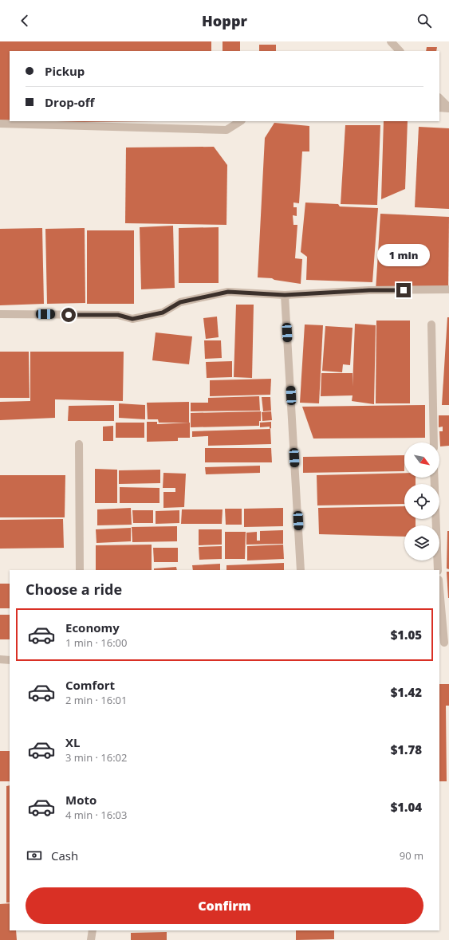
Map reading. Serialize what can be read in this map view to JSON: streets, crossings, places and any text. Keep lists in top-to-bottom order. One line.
{"north":"bottom right","page":{"header":"Hoppr","banner":["Pickup","Drop-off"],"bubble":"1 min","heading":"Choose a ride","list":[{"name":"Economy","note":"1 min · 16:00","value":"$1.05"},{"name":"Comfort","note":"2 min · 16:01","value":"$1.42"},{"name":"XL","note":"3 min · 16:02","value":"$1.78"},{"name":"Moto","note":"4 min · 16:03","value":"$1.04"}],"pay":["Cash","90 m"],"buttons":"Confirm"}}
